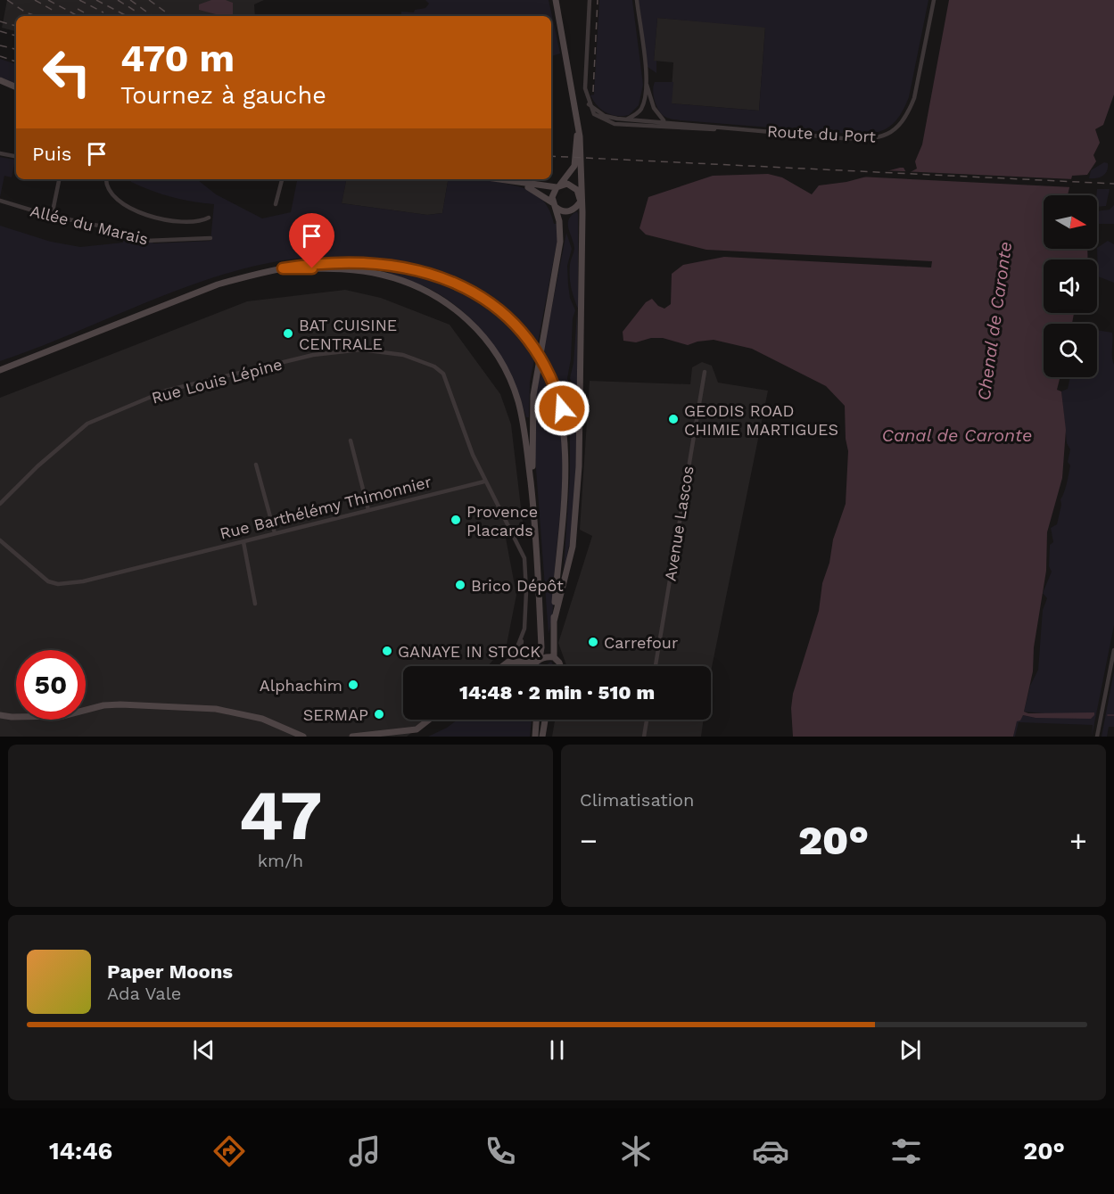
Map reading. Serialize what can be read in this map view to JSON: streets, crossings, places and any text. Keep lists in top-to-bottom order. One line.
{"streets":{"street":["Route du Port","Allée du Marais","Rue Louis Lépine","Rue Barthélémy Thimonnier","Avenue Lascos"]},"crossings":[["Rue Louis Lépine","Rue Barthélémy Thimonnier"]],"water":["Chenal de Caronte","Canal de Caronte"],"places":["BAT CUISINE CENTRALE","GEODIS ROAD CHIMIE MARTIGUES","Provence Placards","Brico Dépôt","Carrefour","GANAYE IN STOCK","Alphachim","SERMAP"],"north":"right","page":{"turn":["470 m","Tournez à gauche"],"then":"Puis","limit":"50","trip":"14:48 · 2 min · 510 m","tile":[["47","km/h"],"Climatisation"],"heat":["−","20°","+"],"song":["Paper Moons","Ada Vale"],"tabs":["14:46","20°"]}}
